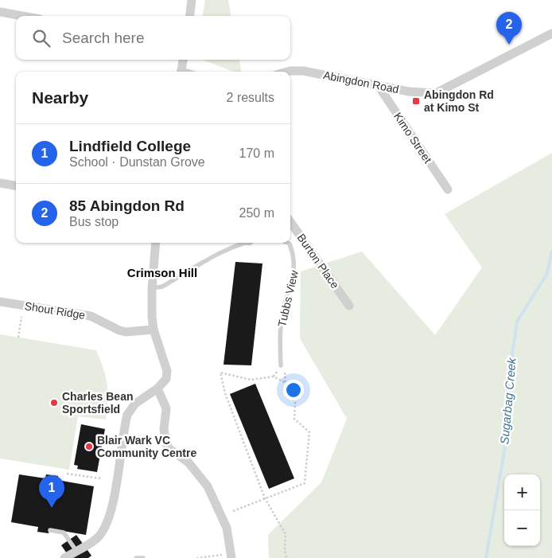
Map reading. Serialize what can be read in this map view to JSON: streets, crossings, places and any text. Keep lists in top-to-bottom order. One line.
{"streets":{"street":["Abingdon Road","Kimo Street","Burton Place","Shout Ridge"],"lane":["Tubbs View"]},"crossings":[["Abingdon Road","Kimo Street"]],"districts":["Crimson Hill"],"water":["Sugarbag Creek"],"places":{"transit":["Abingdon Rd at Kimo St"],"other":["Charles Bean Sportsfield","Blair Wark VC Community Centre"]},"page":{"pins":["2","1"],"search":"Search here","heading":["Nearby","2 results"],"list":[{"mark":"1","name":"Lindfield College","note":"School · Dunstan Grove","value":"170 m"},{"mark":"2","name":"85 Abingdon Rd","note":"Bus stop","value":"250 m"}],"map_buttons":["+","−"]}}
